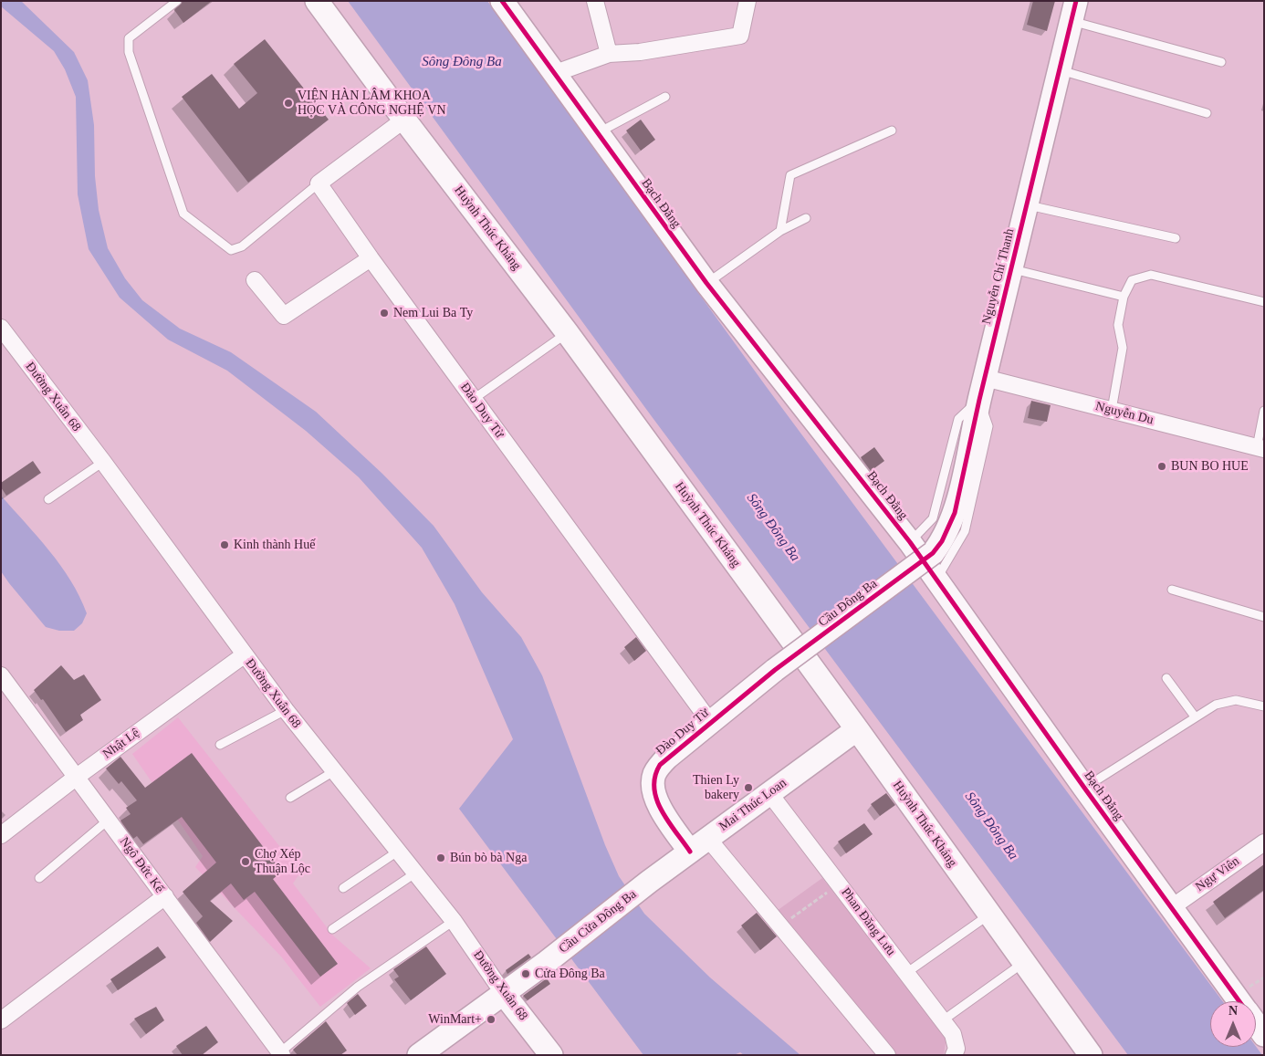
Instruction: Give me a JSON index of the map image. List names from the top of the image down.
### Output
{
  "streets": {
    "street": [
      "Bạch Đằng",
      "Huỳnh Thúc Kháng",
      "Nguyễn Chí Thanh",
      "Đường Xuân 68",
      "Đào Duy Từ",
      "Nguyễn Du",
      "Cầu Đông Ba",
      "Nhật Lệ",
      "Mai Thúc Loan",
      "Ngô Đức Kế",
      "Ngự Viên",
      "Cầu Cửa Đông Ba",
      "Phan Đăng Lưu"
    ]
  },
  "crossings": [
    ["Bạch Đằng", "Ngự Viên"],
    ["Huỳnh Thúc Kháng", "Mai Thúc Loan"],
    ["Nguyễn Chí Thanh", "Nguyễn Du"],
    ["Nguyễn Chí Thanh", "Cầu Đông Ba"],
    ["Đường Xuân 68", "Nhật Lệ"],
    ["Đường Xuân 68", "Cầu Cửa Đông Ba"],
    ["Đào Duy Từ", "Cầu Đông Ba"],
    ["Đào Duy Từ", "Mai Thúc Loan"],
    ["Nhật Lệ", "Ngô Đức Kế"],
    ["Mai Thúc Loan", "Cầu Cửa Đông Ba"],
    ["Mai Thúc Loan", "Phan Đăng Lưu"]
  ],
  "water": ["Sông Đông Ba"],
  "places": [
    "VIỆN HÀN LÂM KHOA HỌC VÀ CÔNG NGHỆ VN",
    "Nem Lui Ba Ty",
    "BUN BO HUE",
    "Kinh thành Huế",
    "Thien Ly bakery",
    "Bún bò bà Nga",
    "Chợ Xép Thuận Lộc",
    "Cửa Đông Ba",
    "WinMart+"
  ],
  "north": "top"
}
